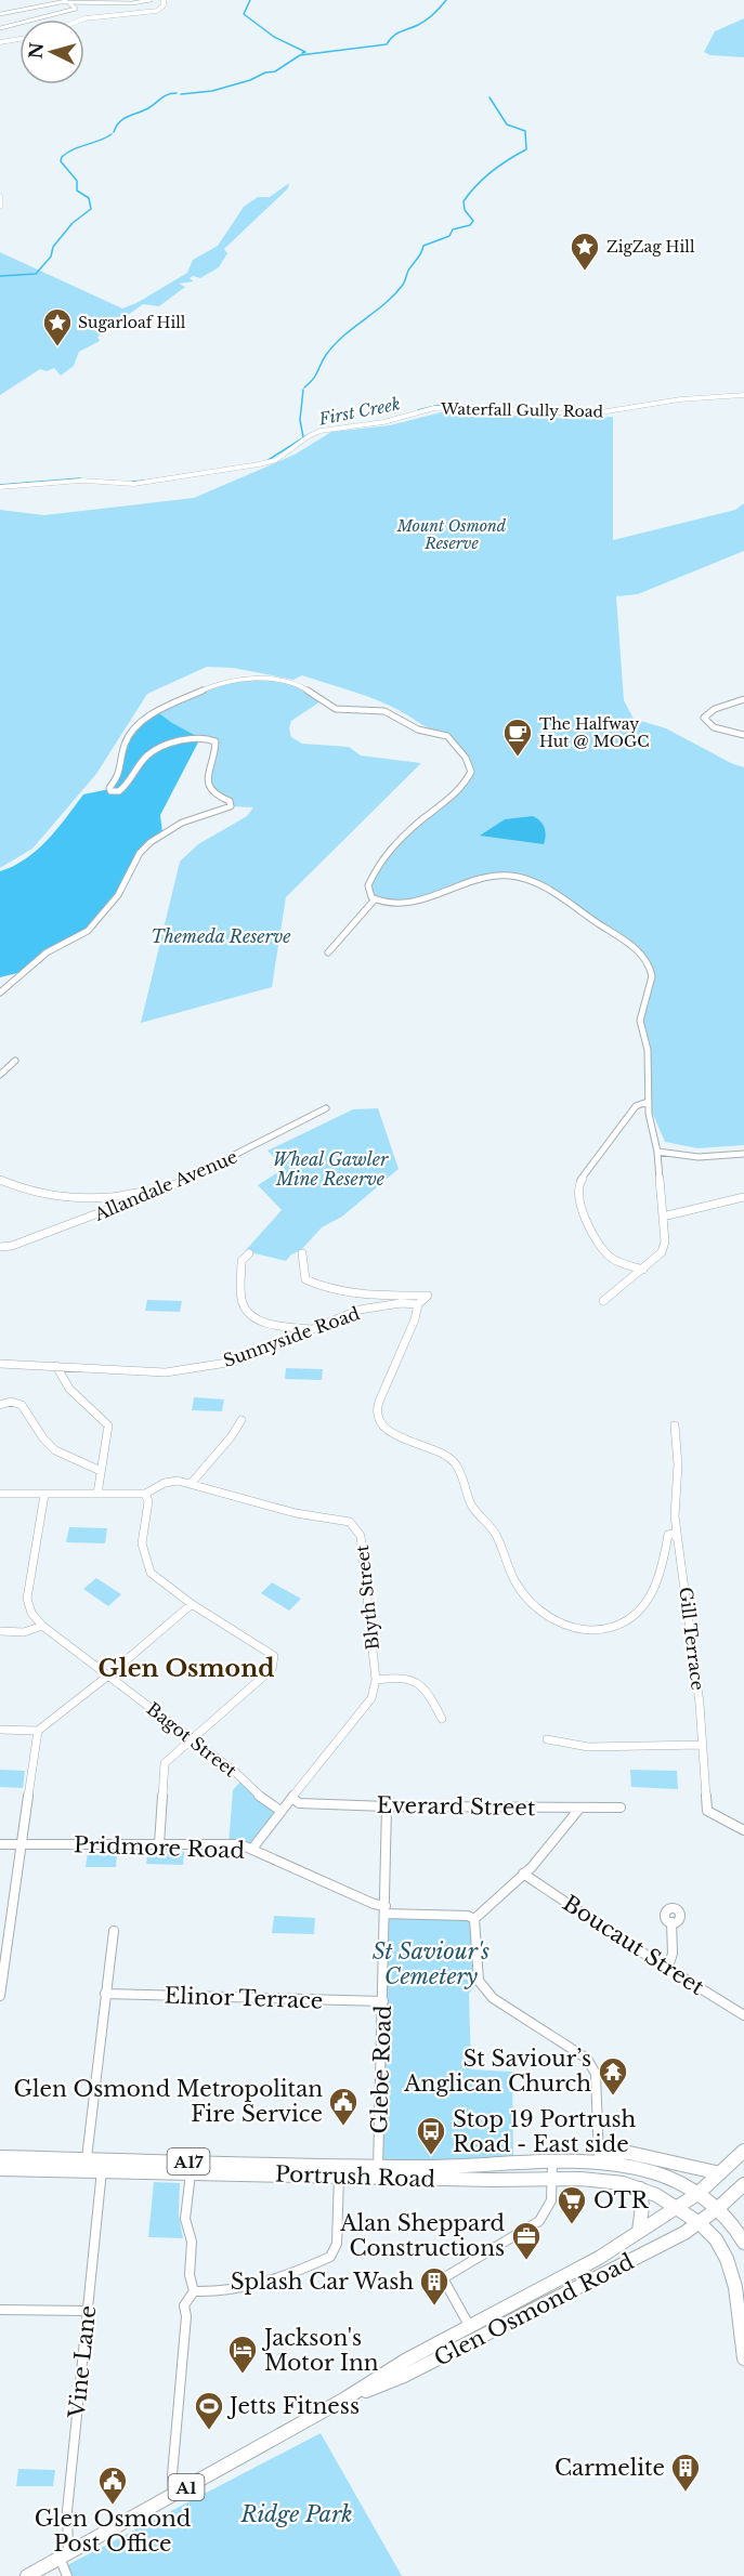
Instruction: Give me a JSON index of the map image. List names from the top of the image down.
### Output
{
  "streets": {
    "highway": [
      "A17",
      "Portrush Road",
      "Glen Osmond Road",
      "A1"
    ],
    "street": [
      "Waterfall Gully Road",
      "Allandale Avenue",
      "Sunnyside Road",
      "Blyth Street",
      "Gill Terrace",
      "Bagot Street",
      "Everard Street",
      "Pridmore Road",
      "Boucaut Street",
      "Elinor Terrace",
      "Glebe Road",
      "Vine Lane"
    ]
  },
  "crossings": [
    ["Blyth Street", "Bagot Street"],
    ["Blyth Street", "Everard Street"],
    ["Blyth Street", "Pridmore Road"],
    ["Everard Street", "Glebe Road"],
    ["Pridmore Road", "Glebe Road"],
    ["Elinor Terrace", "Glebe Road"],
    ["Glebe Road", "Portrush Road"],
    ["A17", "Portrush Road"],
    ["A17", "Glen Osmond Road"],
    ["Portrush Road", "Glen Osmond Road"],
    ["Portrush Road", "Vine Lane"],
    ["Glen Osmond Road", "Vine Lane"]
  ],
  "districts": ["Glen Osmond"],
  "water": ["First Creek"],
  "parks": [
    "Mount Osmond Reserve",
    "Themeda Reserve",
    "Wheal Gawler Mine Reserve",
    "St Saviour's Cemetery",
    "Ridge Park"
  ],
  "places": {
    "place": ["ZigZag Hill", "Sugarloaf Hill"],
    "cafe": ["The Halfway Hut @ MOGC"],
    "temple": ["St Saviour’s Anglican Church"],
    "public building": ["Glen Osmond Metropolitan Fire Service", "Glen Osmond Post Office"],
    "bus stop": ["Stop 19 Portrush Road - East side"],
    "supermarket": ["OTR"],
    "office": ["Alan Sheppard Constructions"],
    "building": ["Splash Car Wash", "Carmelite"],
    "hotel": ["Jackson's Motor Inn"],
    "sports": ["Jetts Fitness"]
  },
  "north": "left"
}
